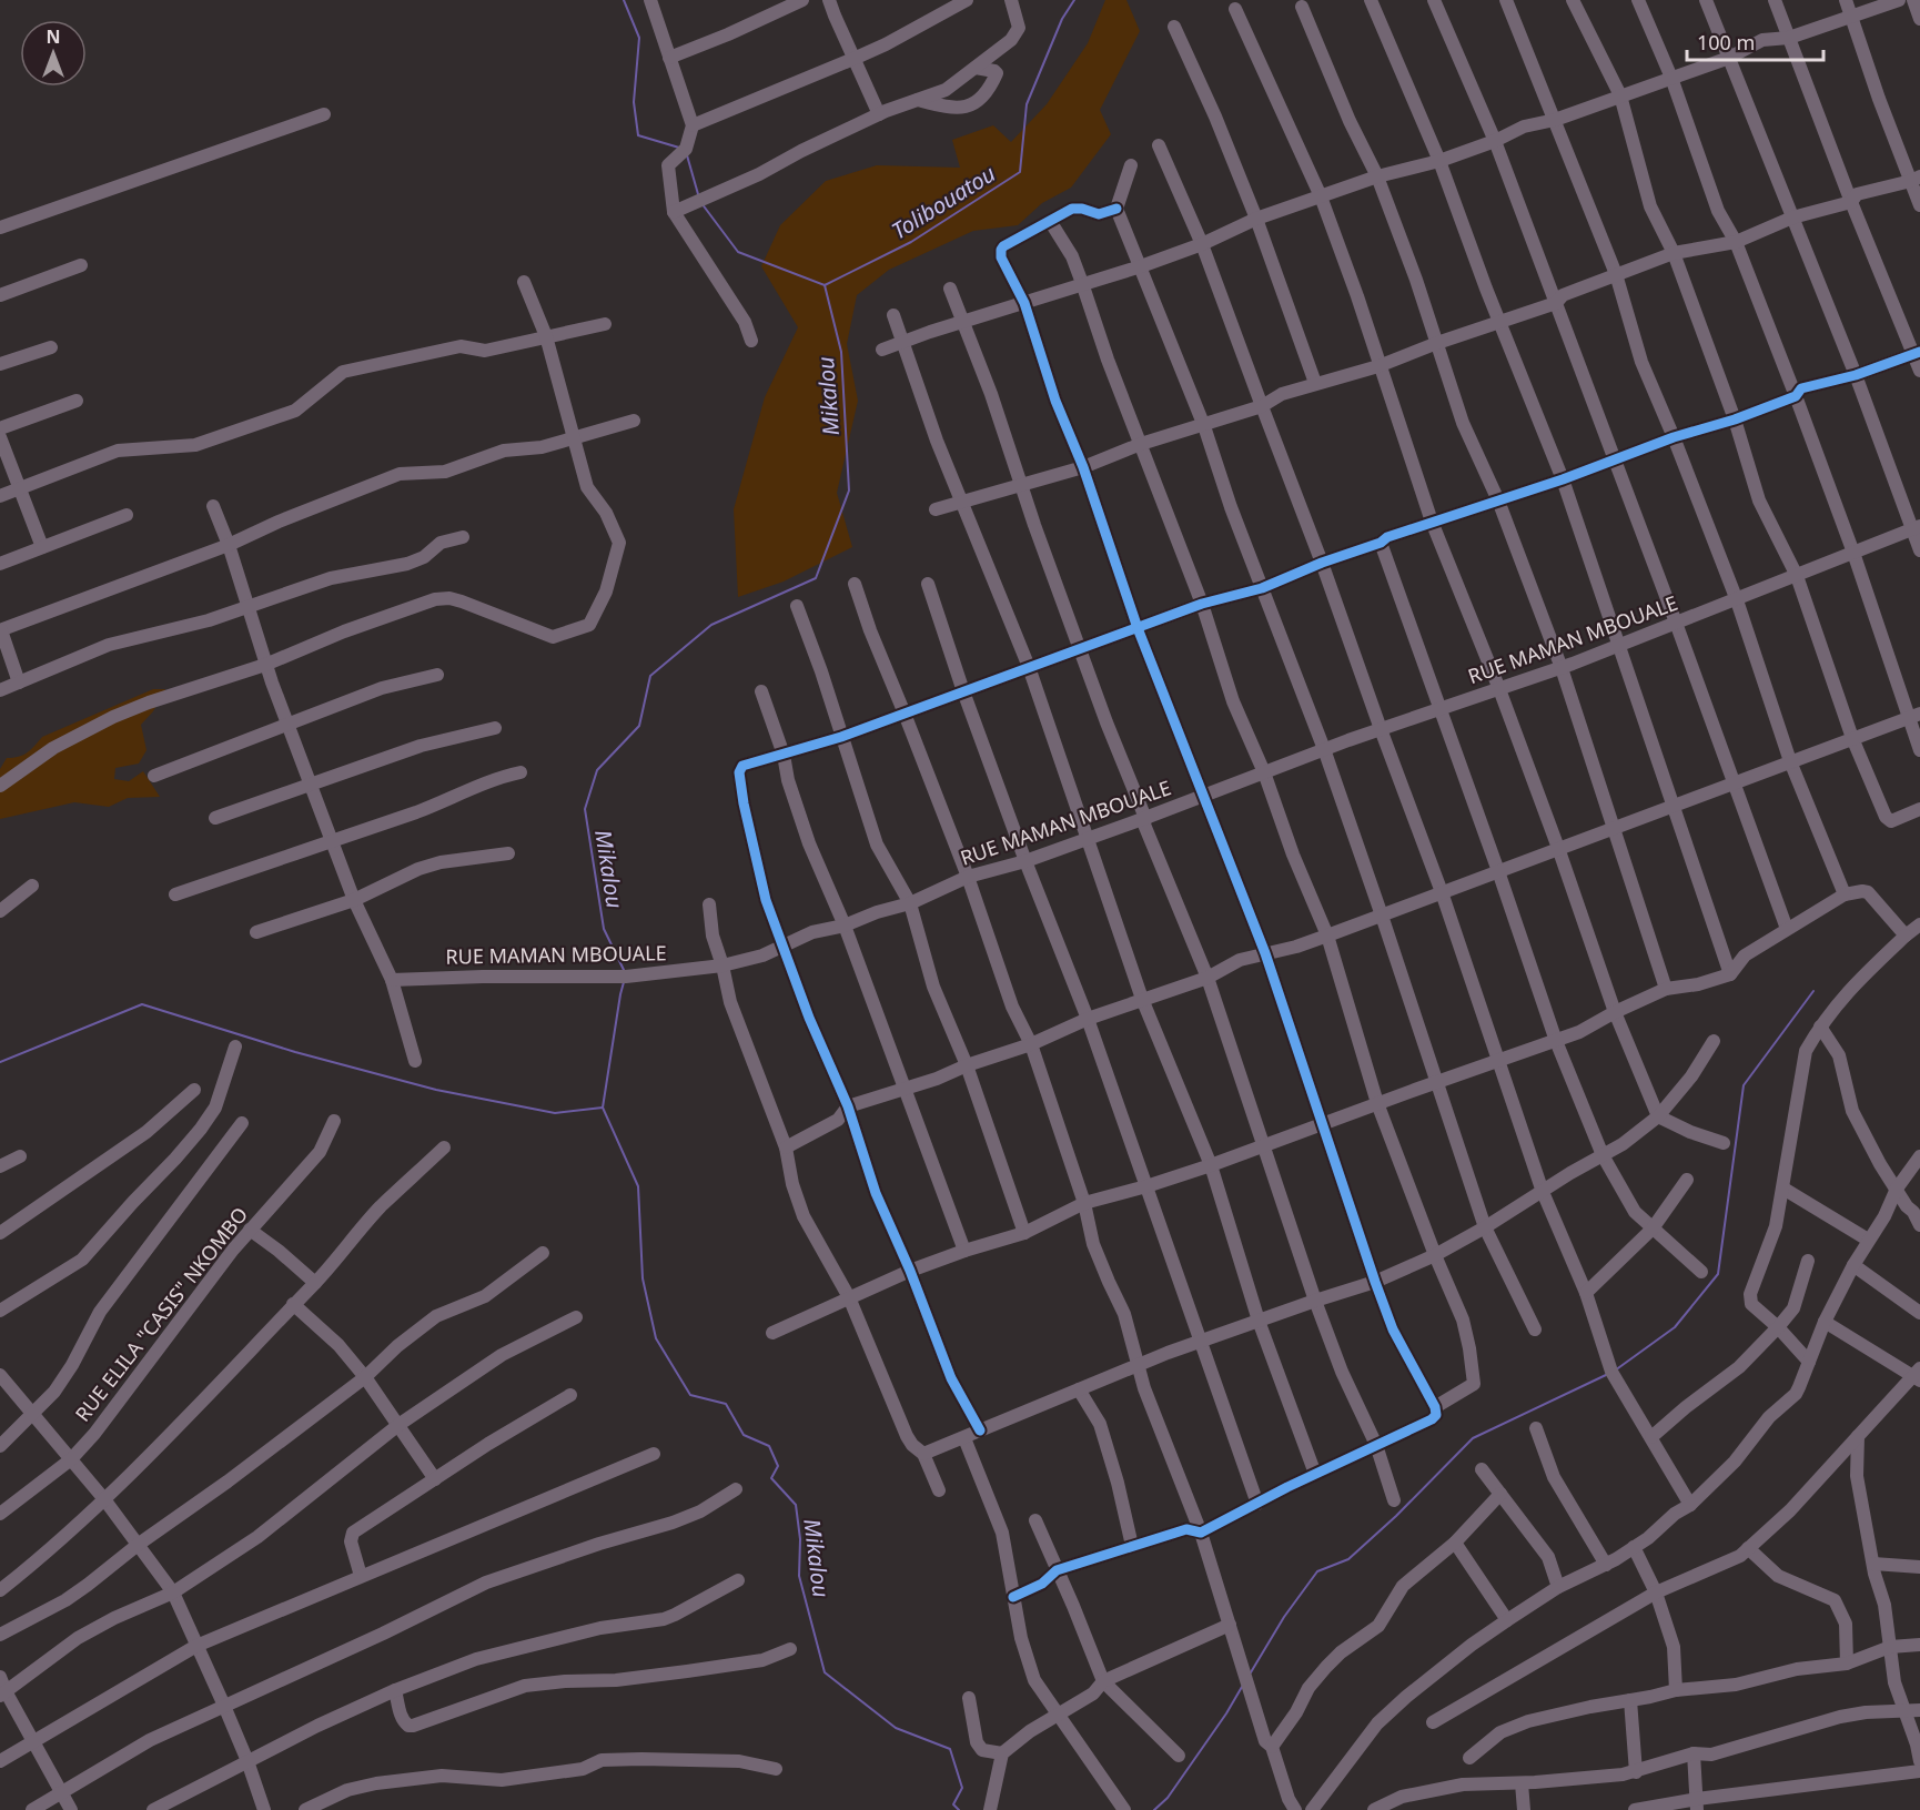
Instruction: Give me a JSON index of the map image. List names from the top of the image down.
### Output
{
  "streets": {
    "street": ["RUE MAMAN MBOUALE", "RUE ELILA \"CASIS\" NKOMBO"]
  },
  "water": ["Tolibouatou", "Mikalou"],
  "scale_bar": "100 m",
  "north": "top"
}
